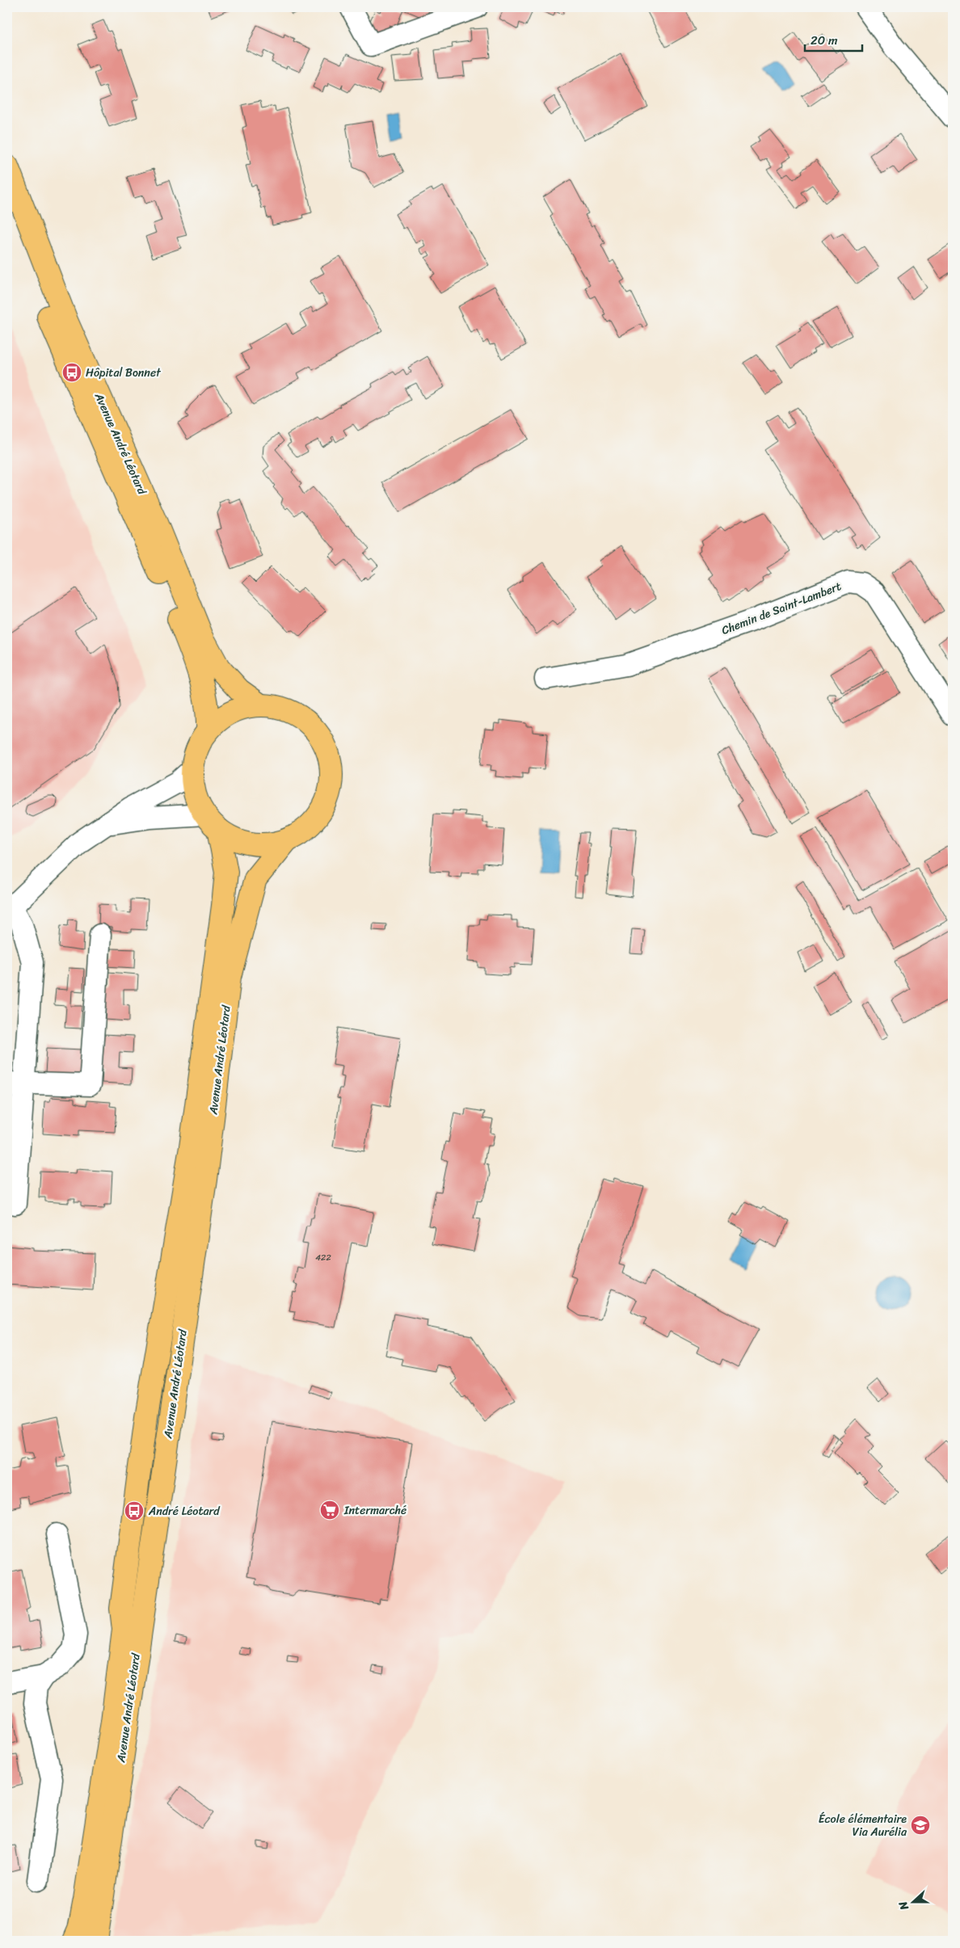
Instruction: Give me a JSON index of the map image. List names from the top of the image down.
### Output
{
  "streets": {
    "main road": ["Avenue André Léotard"],
    "street": ["Chemin de Saint-Lambert"]
  },
  "places": {
    "bus stop": ["Hôpital Bonnet", "André Léotard"],
    "supermarket": ["Intermarché"],
    "school or university": ["École élémentaire Via Aurélia"]
  },
  "house_numbers": ["422"],
  "scale_bar": "20 m",
  "north": "left"
}
